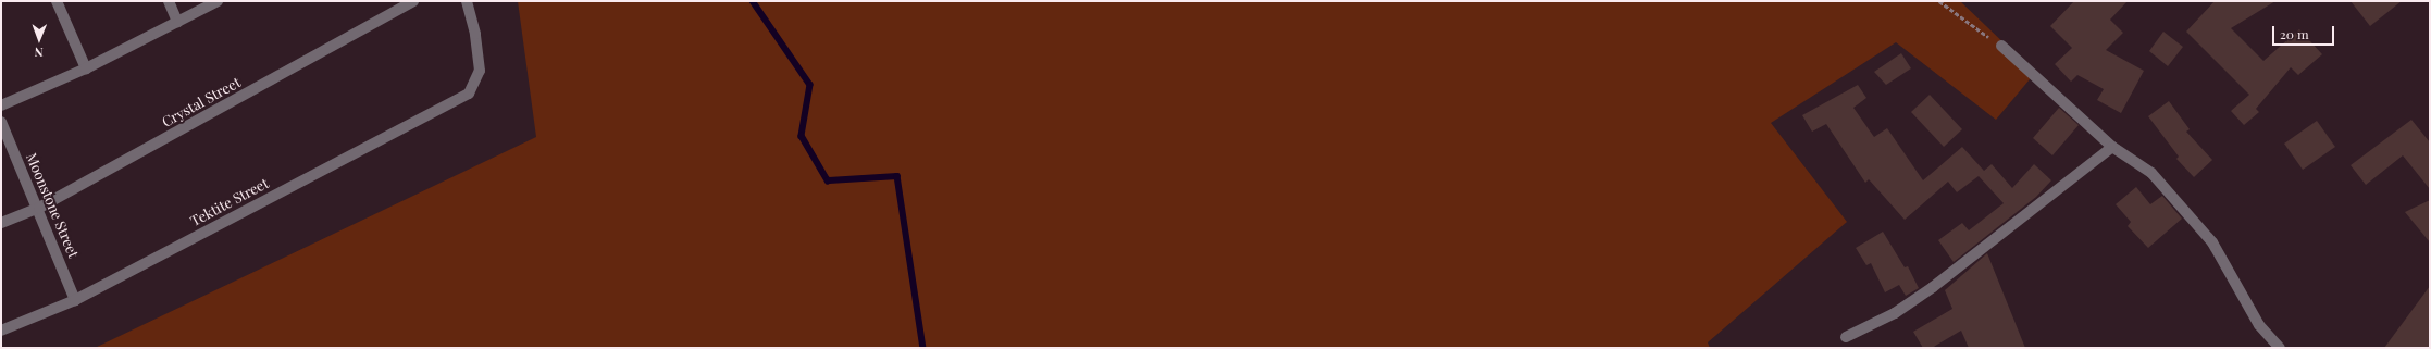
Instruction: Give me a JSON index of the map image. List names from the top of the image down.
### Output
{
  "streets": {
    "street": ["Crystal Street", "Tektite Street", "Moonstone Street"]
  },
  "crossings": [
    ["Crystal Street", "Moonstone Street"],
    ["Tektite Street", "Moonstone Street"]
  ],
  "scale_bar": "20 m",
  "north": "bottom"
}
